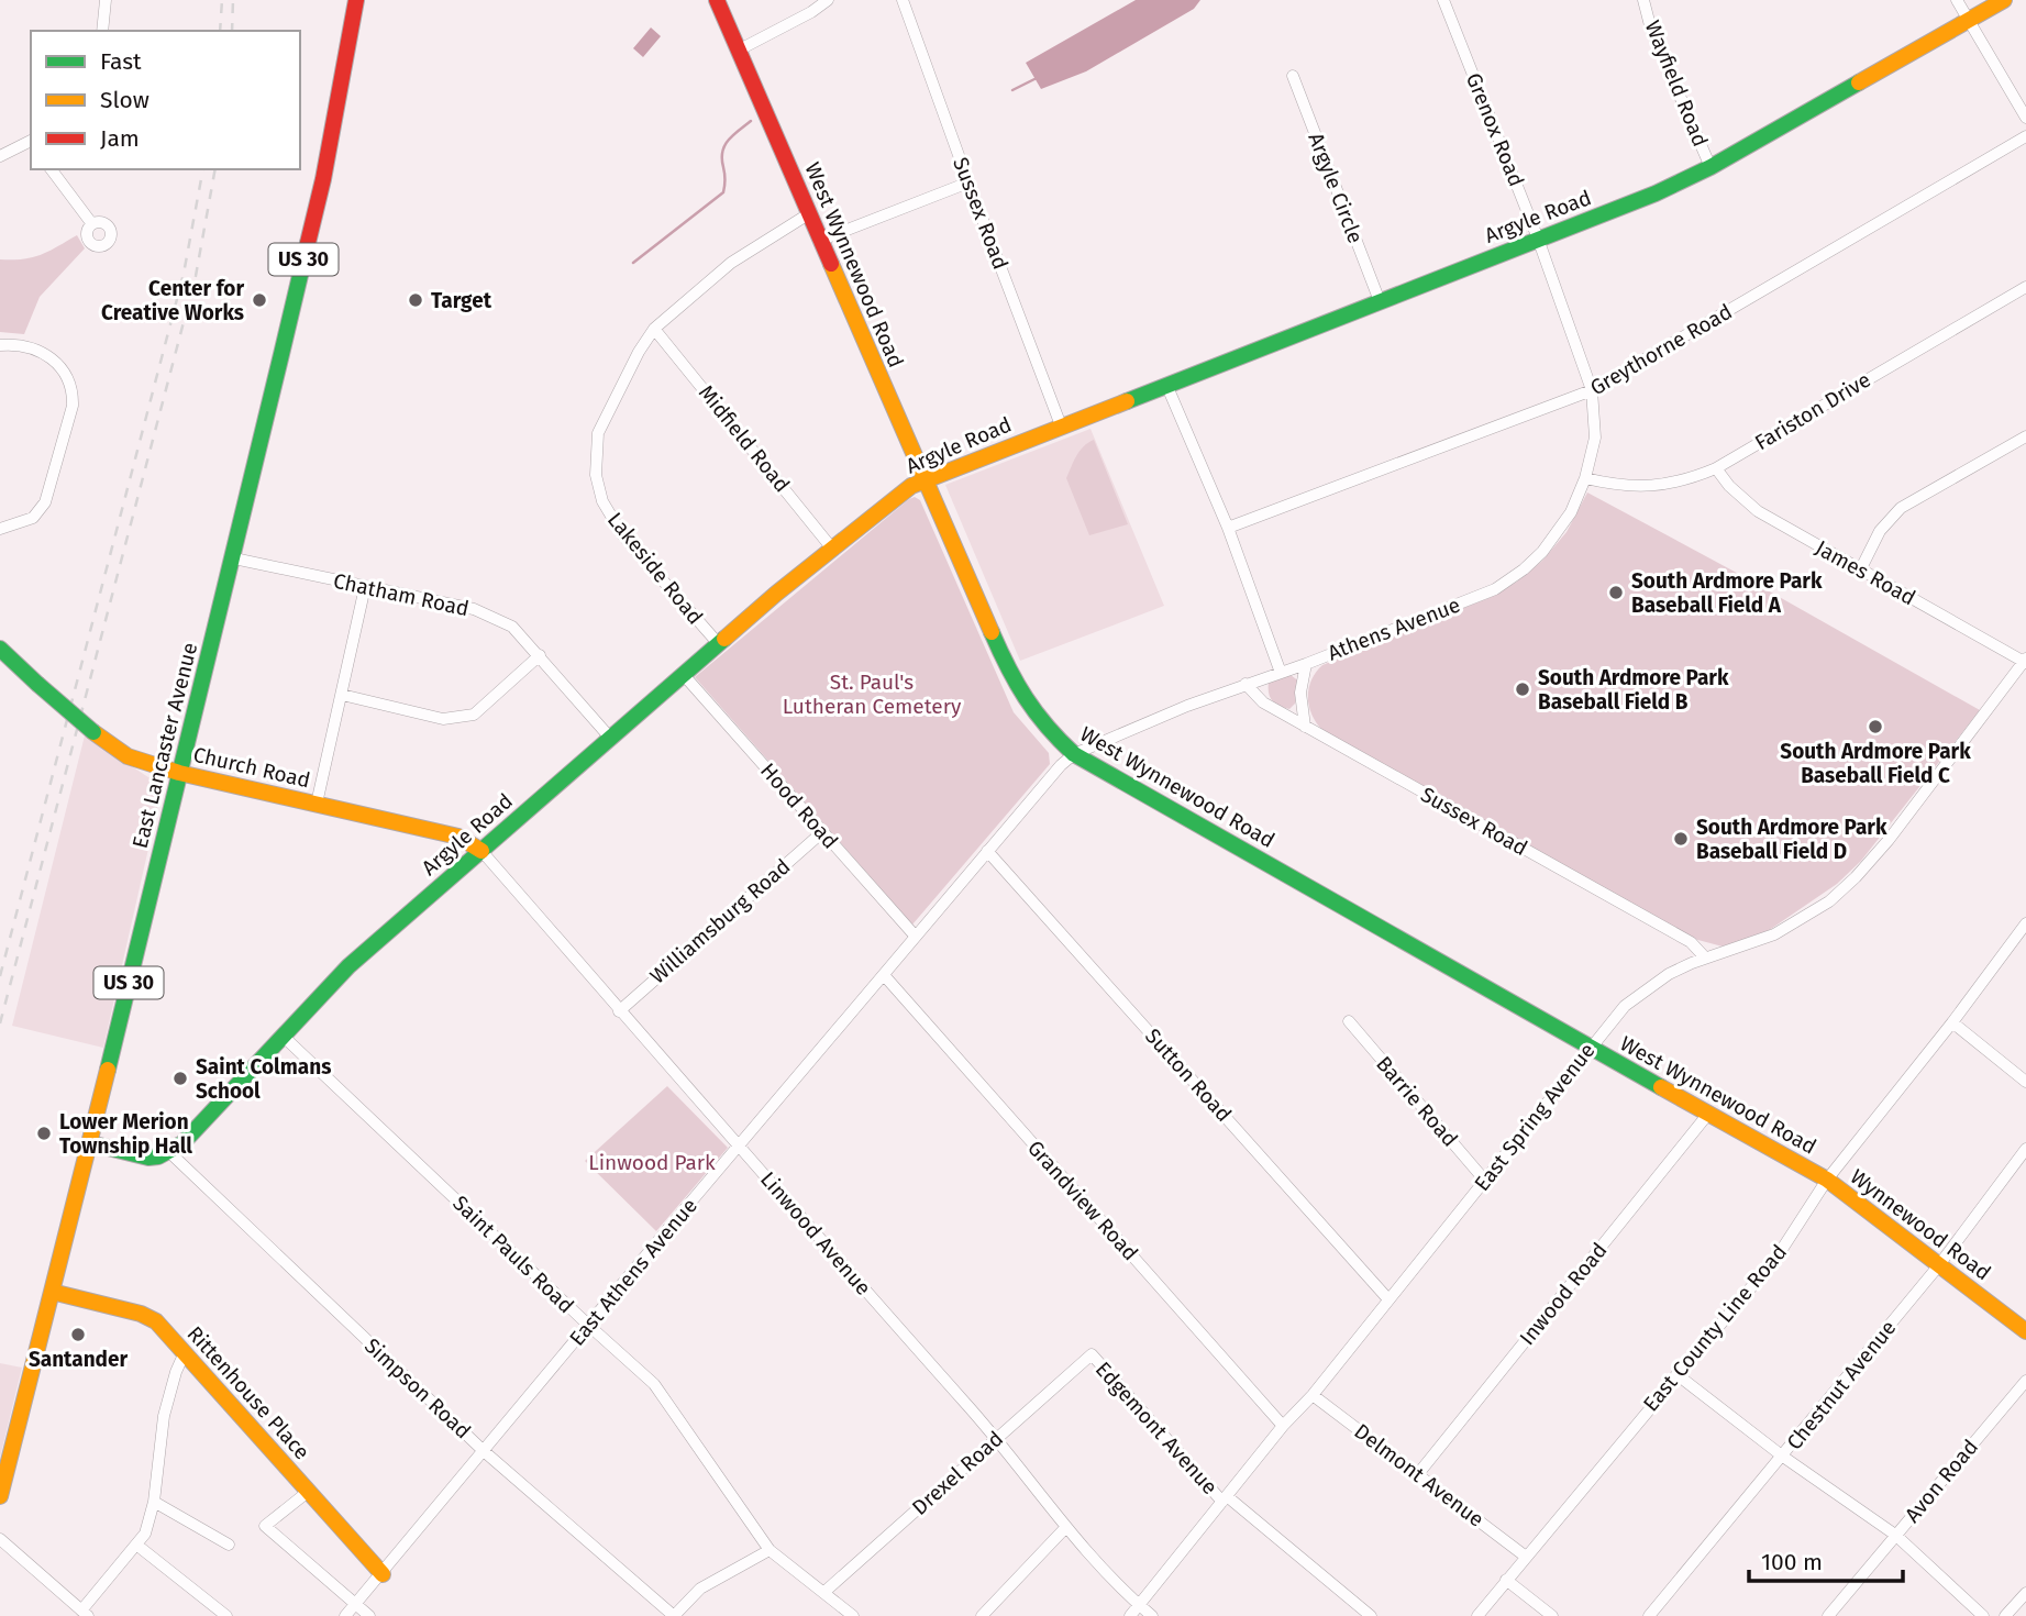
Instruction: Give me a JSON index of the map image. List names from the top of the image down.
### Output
{
  "streets": {
    "main road": [
      "Argyle Road",
      "US 30",
      "West Wynnewood Road",
      "East Lancaster Avenue",
      "Church Road",
      "Wynnewood Road",
      "Rittenhouse Place"
    ],
    "street": [
      "Wayfield Road",
      "Grenox Road",
      "Argyle Circle",
      "Sussex Road",
      "Greythorne Road",
      "Fariston Drive",
      "Midfield Road",
      "Lakeside Road",
      "James Road",
      "Chatham Road",
      "Athens Avenue",
      "Hood Road",
      "Williamsburg Road",
      "Sutton Road",
      "Barrie Road",
      "East Spring Avenue",
      "Grandview Road",
      "Linwood Avenue",
      "Saint Pauls Road",
      "East Athens Avenue",
      "Inwood Road",
      "East County Line Road",
      "Chestnut Avenue",
      "Simpson Road",
      "Edgemont Avenue",
      "Drexel Road",
      "Delmont Avenue",
      "Avon Road"
    ]
  },
  "crossings": [
    ["Wayfield Road", "Argyle Road"],
    ["Grenox Road", "Argyle Road"],
    ["Grenox Road", "Greythorne Road"],
    ["Grenox Road", "Athens Avenue"],
    ["Argyle Circle", "Argyle Road"],
    ["Sussex Road", "Argyle Road"],
    ["Sussex Road", "Athens Avenue"],
    ["Sussex Road", "East Spring Avenue"],
    ["Argyle Road", "West Wynnewood Road"],
    ["Argyle Road", "Midfield Road"],
    ["Argyle Road", "Lakeside Road"],
    ["Argyle Road", "Chatham Road"],
    ["Argyle Road", "Church Road"],
    ["Argyle Road", "Hood Road"],
    ["Argyle Road", "Linwood Avenue"],
    ["Argyle Road", "Saint Pauls Road"],
    ["Argyle Road", "Simpson Road"],
    ["West Wynnewood Road", "Lakeside Road"],
    ["West Wynnewood Road", "Athens Avenue"],
    ["West Wynnewood Road", "East Spring Avenue"],
    ["West Wynnewood Road", "Wynnewood Road"],
    ["West Wynnewood Road", "East Athens Avenue"],
    ["West Wynnewood Road", "Inwood Road"],
    ["West Wynnewood Road", "East County Line Road"],
    ["Greythorne Road", "Athens Avenue"],
    ["Fariston Drive", "James Road"],
    ["Fariston Drive", "Athens Avenue"],
    ["Midfield Road", "Lakeside Road"],
    ["James Road", "East Spring Avenue"],
    ["Chatham Road", "East Lancaster Avenue"],
    ["Athens Avenue", "East Athens Avenue"],
    ["East Lancaster Avenue", "Church Road"],
    ["East Lancaster Avenue", "Rittenhouse Place"],
    ["Church Road", "Linwood Avenue"],
    ["Hood Road", "Williamsburg Road"],
    ["Hood Road", "East Athens Avenue"],
    ["Williamsburg Road", "Linwood Avenue"],
    ["Sutton Road", "East Spring Avenue"],
    ["Sutton Road", "East Athens Avenue"],
    ["Barrie Road", "East Spring Avenue"],
    ["East Spring Avenue", "Grandview Road"],
    ["East Spring Avenue", "Linwood Avenue"],
    ["East Spring Avenue", "Edgemont Avenue"],
    ["East Spring Avenue", "Delmont Avenue"],
    ["Grandview Road", "East Athens Avenue"],
    ["Wynnewood Road", "East County Line Road"],
    ["Wynnewood Road", "Chestnut Avenue"],
    ["Linwood Avenue", "East Athens Avenue"],
    ["Linwood Avenue", "Drexel Road"],
    ["Saint Pauls Road", "East Athens Avenue"],
    ["Saint Pauls Road", "Drexel Road"],
    ["East Athens Avenue", "Simpson Road"],
    ["East Athens Avenue", "Rittenhouse Place"],
    ["Inwood Road", "Delmont Avenue"],
    ["East County Line Road", "Delmont Avenue"],
    ["Edgemont Avenue", "Drexel Road"]
  ],
  "parks": ["St. Paul's Lutheran Cemetery", "Linwood Park"],
  "places": [
    "Center for Creative Works",
    "Target",
    "South Ardmore Park Baseball Field A",
    "South Ardmore Park Baseball Field B",
    "South Ardmore Park Baseball Field C",
    "South Ardmore Park Baseball Field D",
    "Saint Colmans School",
    "Lower Merion Township Hall",
    "Santander"
  ],
  "legend": ["Fast", "Slow", "Jam"],
  "scale_bar": "100 m"
}
